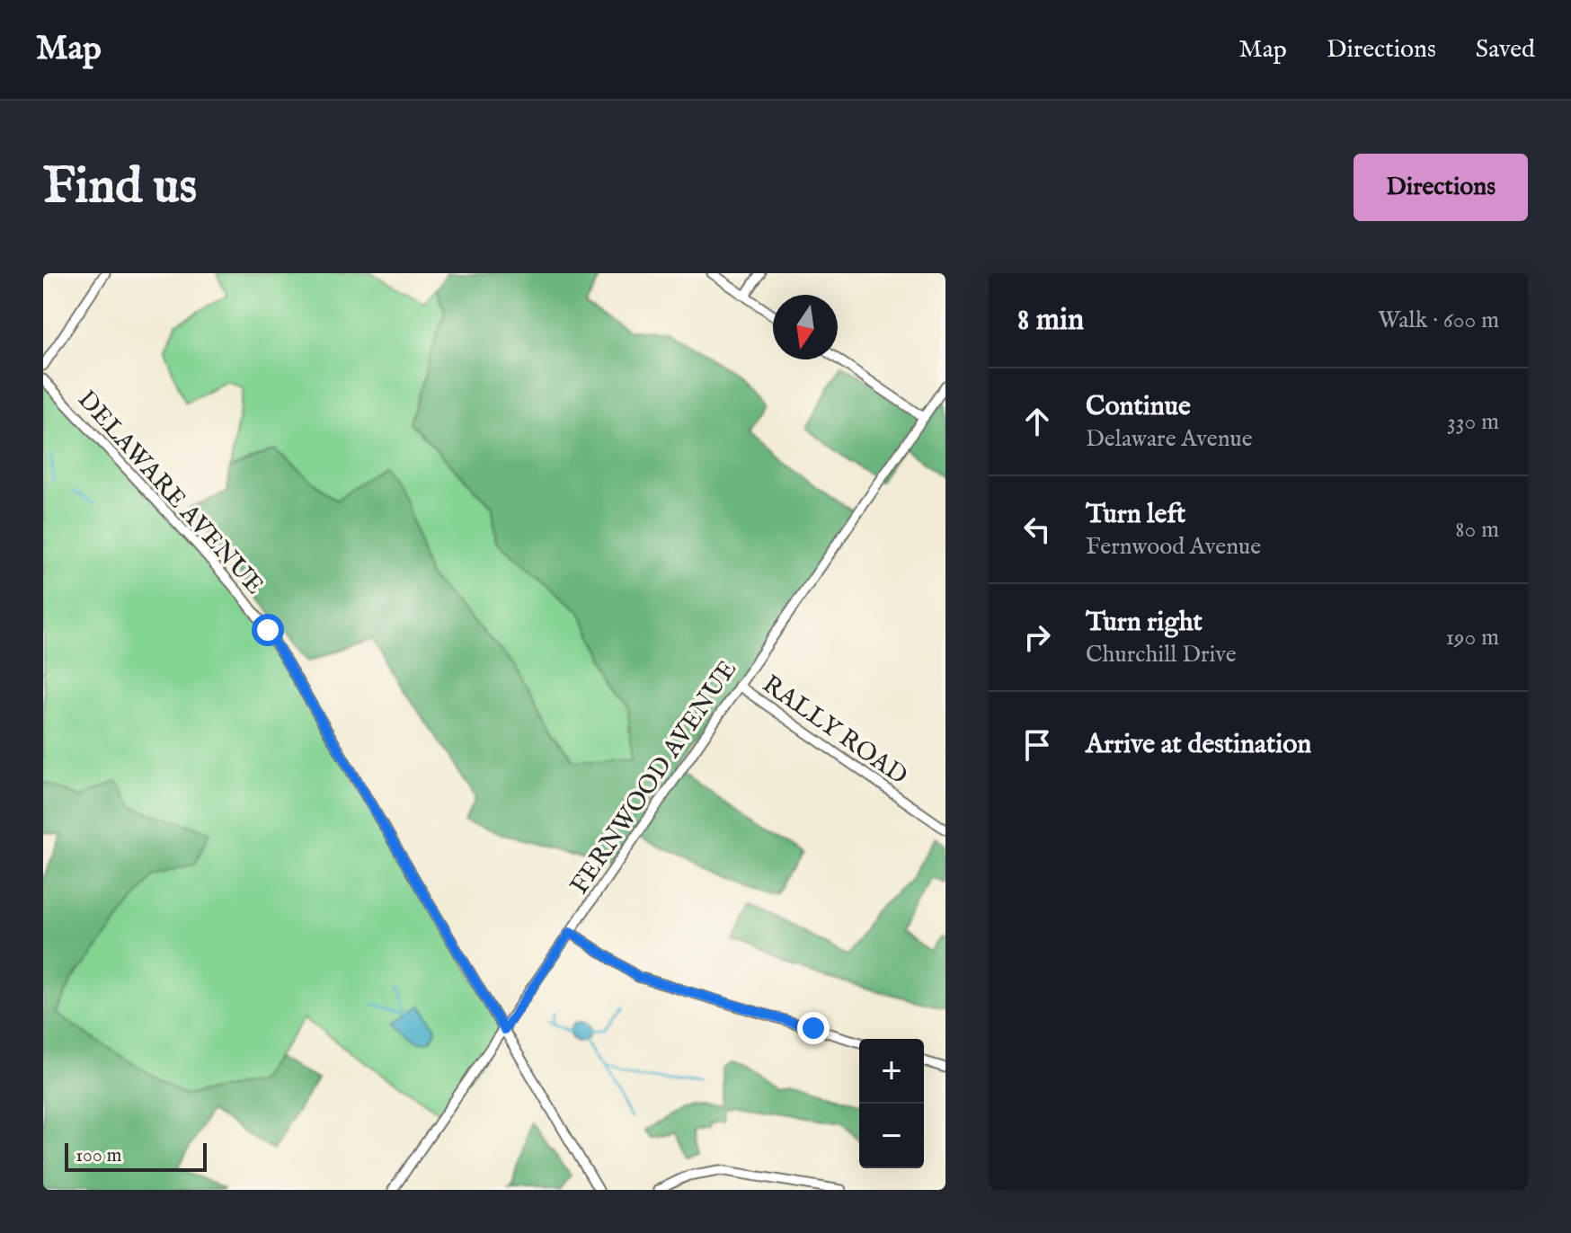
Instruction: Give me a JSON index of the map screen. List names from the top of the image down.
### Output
{
  "streets": {
    "street": ["DELAWARE AVENUE", "RALLY ROAD", "FERNWOOD AVENUE"]
  },
  "crossings": [
    ["DELAWARE AVENUE", "FERNWOOD AVENUE"],
    ["RALLY ROAD", "FERNWOOD AVENUE"]
  ],
  "scale_bar": "100 m",
  "north": "bottom",
  "page": {
    "header": "Map",
    "nav": ["Map", "Directions", "Saved"],
    "buttons": "Directions",
    "title": "Find us",
    "heading": ["8 min", "Walk · 600 m"],
    "list": [
      ["Continue", "Delaware Avenue", "330 m"],
      ["Turn left", "Fernwood Avenue", "80 m"],
      ["Turn right", "Churchill Drive", "190 m"],
      "Arrive at destination"
    ],
    "map_buttons": ["+", "−"],
    "scale": "100 m"
  }
}
